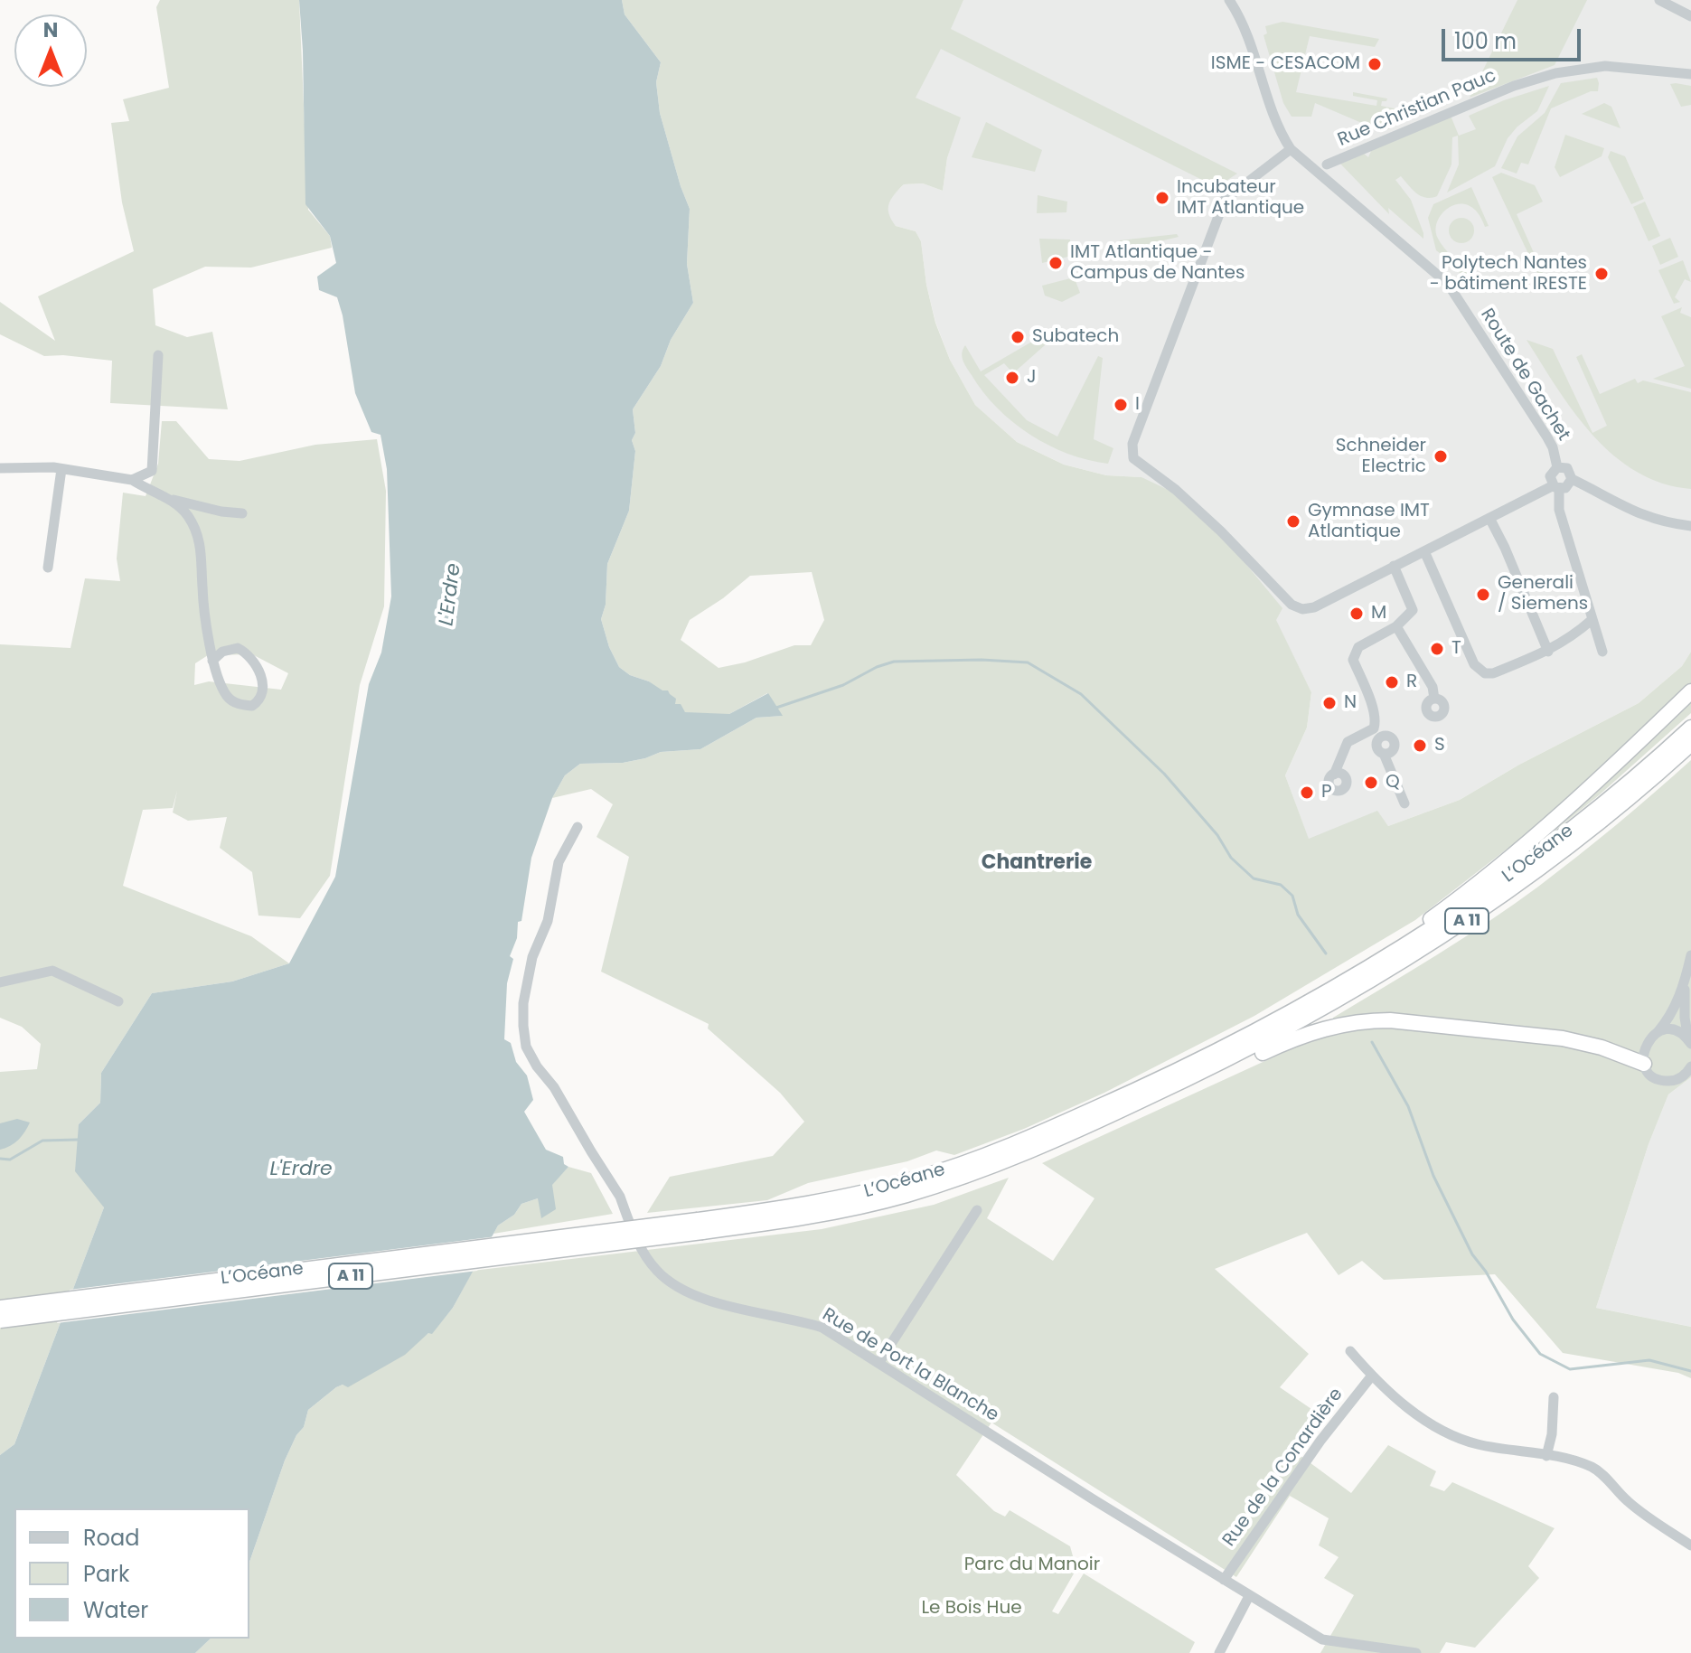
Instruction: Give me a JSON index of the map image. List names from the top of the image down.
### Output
{
  "streets": {
    "highway": ["L’Océane", "A 11"],
    "street": [
      "Rue Christian Pauc",
      "Route de Gachet",
      "Rue de Port la Blanche",
      "Rue de la Conardière"
    ]
  },
  "crossings": [
    ["Rue de Port la Blanche", "Rue de la Conardière"]
  ],
  "districts": ["Chantrerie"],
  "water": ["L'Erdre"],
  "parks": ["Parc du Manoir", "Le Bois Hue"],
  "places": [
    "ISME - CESACOM",
    "Incubateur IMT Atlantique",
    "IMT Atlantique - Campus de Nantes",
    "Polytech Nantes - bâtiment IRESTE",
    "Subatech",
    "J",
    "I",
    "Schneider Electric",
    "Gymnase IMT Atlantique",
    "Generali / Siemens",
    "M",
    "T",
    "R",
    "N",
    "S",
    "Q",
    "P"
  ],
  "legend": ["Road", "Park", "Water"],
  "scale_bar": "100 m",
  "north": "top"
}
